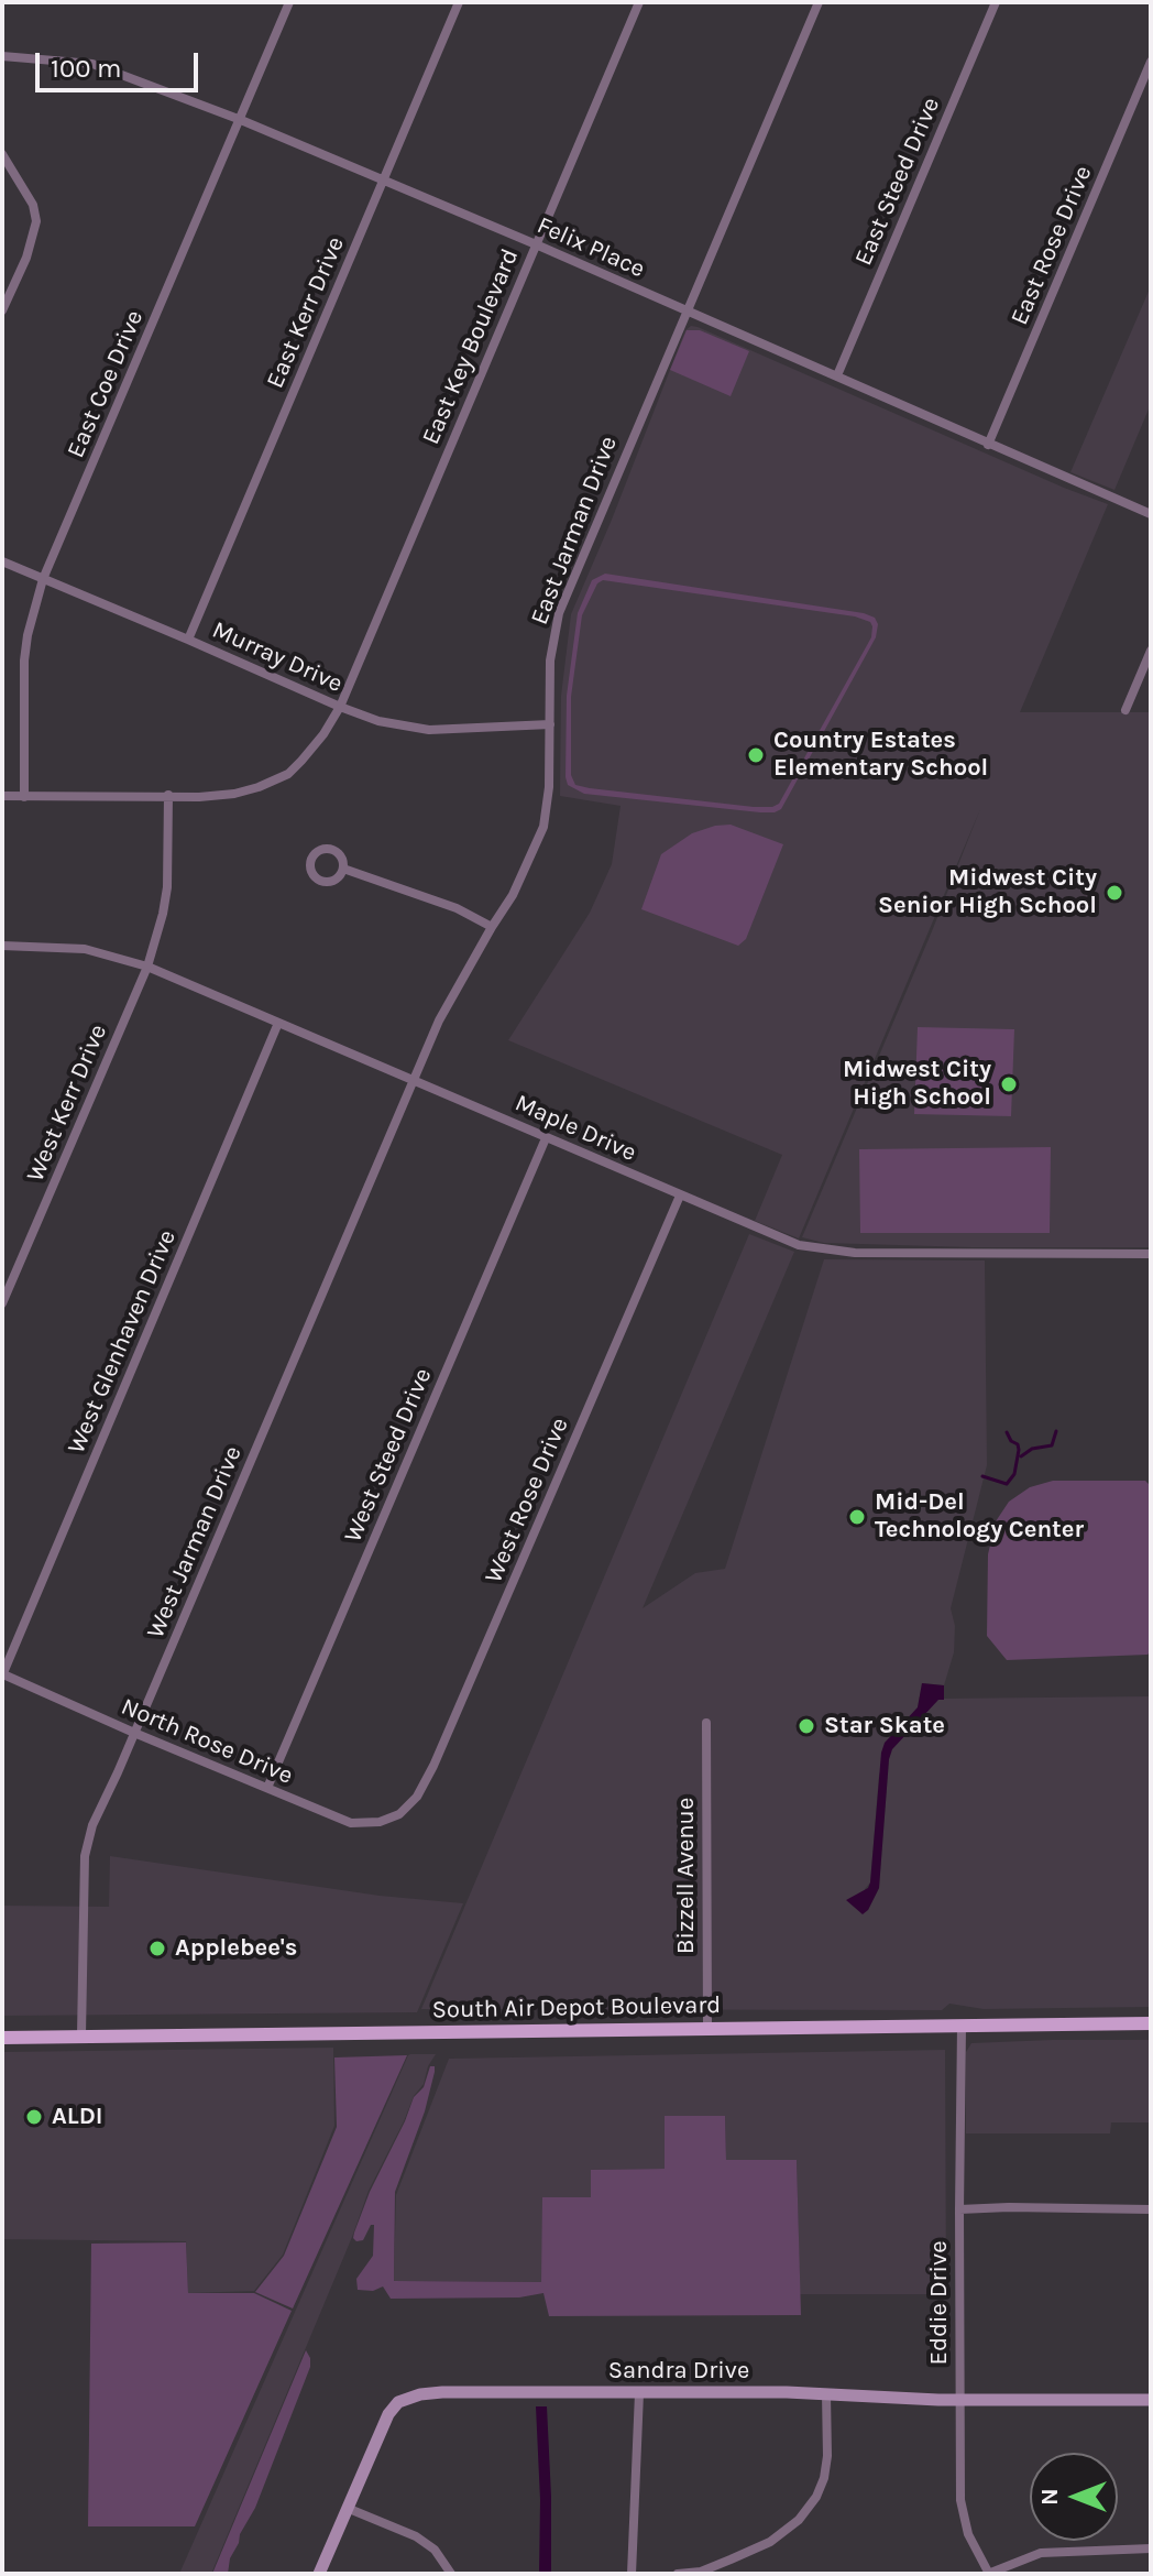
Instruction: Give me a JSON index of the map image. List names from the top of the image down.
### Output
{
  "streets": {
    "main road": ["South Air Depot Boulevard"],
    "street": [
      "East Steed Drive",
      "East Rose Drive",
      "Felix Place",
      "East Kerr Drive",
      "East Key Boulevard",
      "East Coe Drive",
      "East Jarman Drive",
      "Murray Drive",
      "West Kerr Drive",
      "Maple Drive",
      "West Glenhaven Drive",
      "West Steed Drive",
      "West Rose Drive",
      "West Jarman Drive",
      "North Rose Drive",
      "Bizzell Avenue",
      "Eddie Drive",
      "Sandra Drive"
    ]
  },
  "crossings": [
    ["East Steed Drive", "Felix Place"],
    ["East Rose Drive", "Felix Place"],
    ["Felix Place", "East Kerr Drive"],
    ["Felix Place", "East Key Boulevard"],
    ["Felix Place", "East Coe Drive"],
    ["Felix Place", "East Jarman Drive"],
    ["East Kerr Drive", "Murray Drive"],
    ["East Key Boulevard", "East Coe Drive"],
    ["East Key Boulevard", "Murray Drive"],
    ["East Coe Drive", "Murray Drive"],
    ["East Jarman Drive", "Murray Drive"],
    ["East Jarman Drive", "Maple Drive"],
    ["East Jarman Drive", "West Jarman Drive"],
    ["West Kerr Drive", "Maple Drive"],
    ["Maple Drive", "West Glenhaven Drive"],
    ["Maple Drive", "West Steed Drive"],
    ["Maple Drive", "West Rose Drive"],
    ["Maple Drive", "West Jarman Drive"],
    ["West Glenhaven Drive", "North Rose Drive"],
    ["West Steed Drive", "North Rose Drive"],
    ["West Rose Drive", "North Rose Drive"],
    ["West Jarman Drive", "North Rose Drive"],
    ["West Jarman Drive", "South Air Depot Boulevard"],
    ["Bizzell Avenue", "South Air Depot Boulevard"],
    ["South Air Depot Boulevard", "Eddie Drive"],
    ["Eddie Drive", "Sandra Drive"]
  ],
  "places": [
    "Country Estates Elementary School",
    "Midwest City Senior High School",
    "Midwest City High School",
    "Mid-Del Technology Center",
    "Star Skate",
    "Applebee's",
    "ALDI"
  ],
  "scale_bar": "100 m",
  "north": "left"
}
